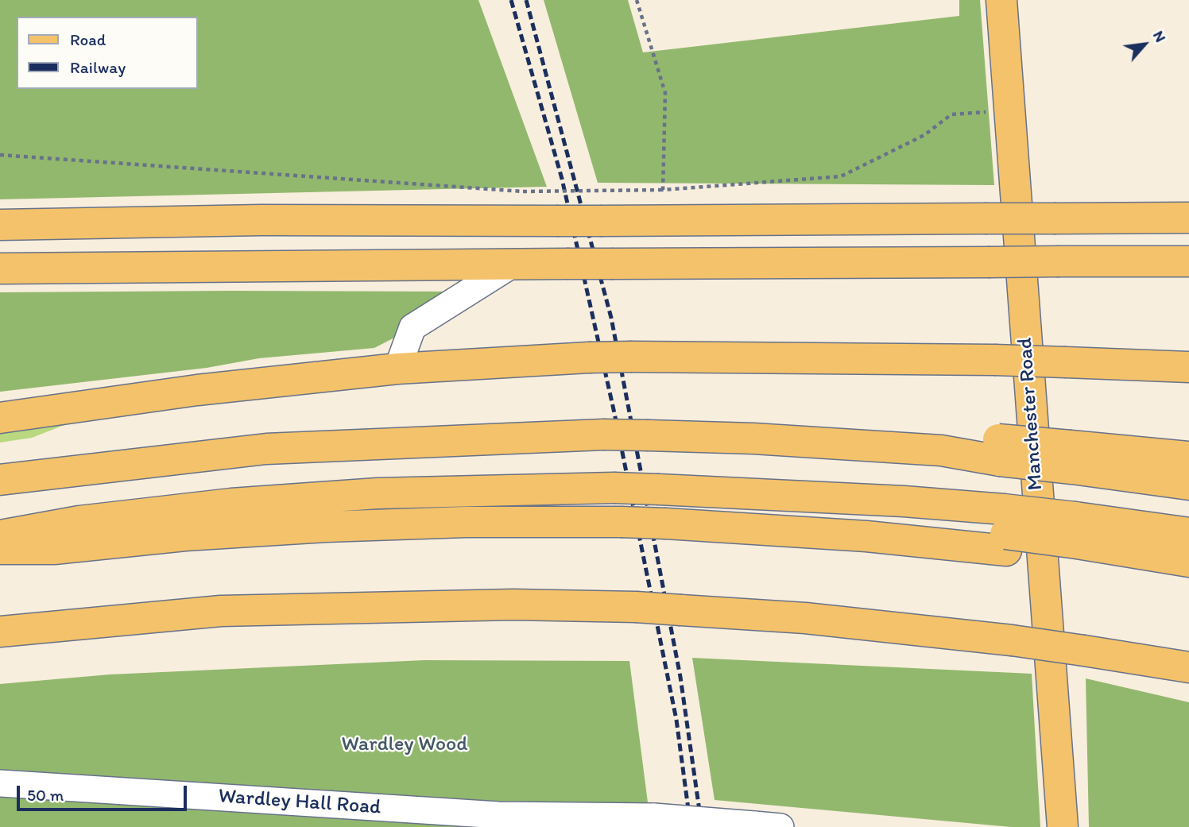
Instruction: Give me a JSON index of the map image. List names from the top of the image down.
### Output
{
  "streets": {
    "main road": ["Manchester Road"],
    "lane": ["Wardley Hall Road"]
  },
  "parks": ["Wardley Wood"],
  "legend": ["Road", "Railway"],
  "scale_bar": "50 m",
  "north": "top right"
}
